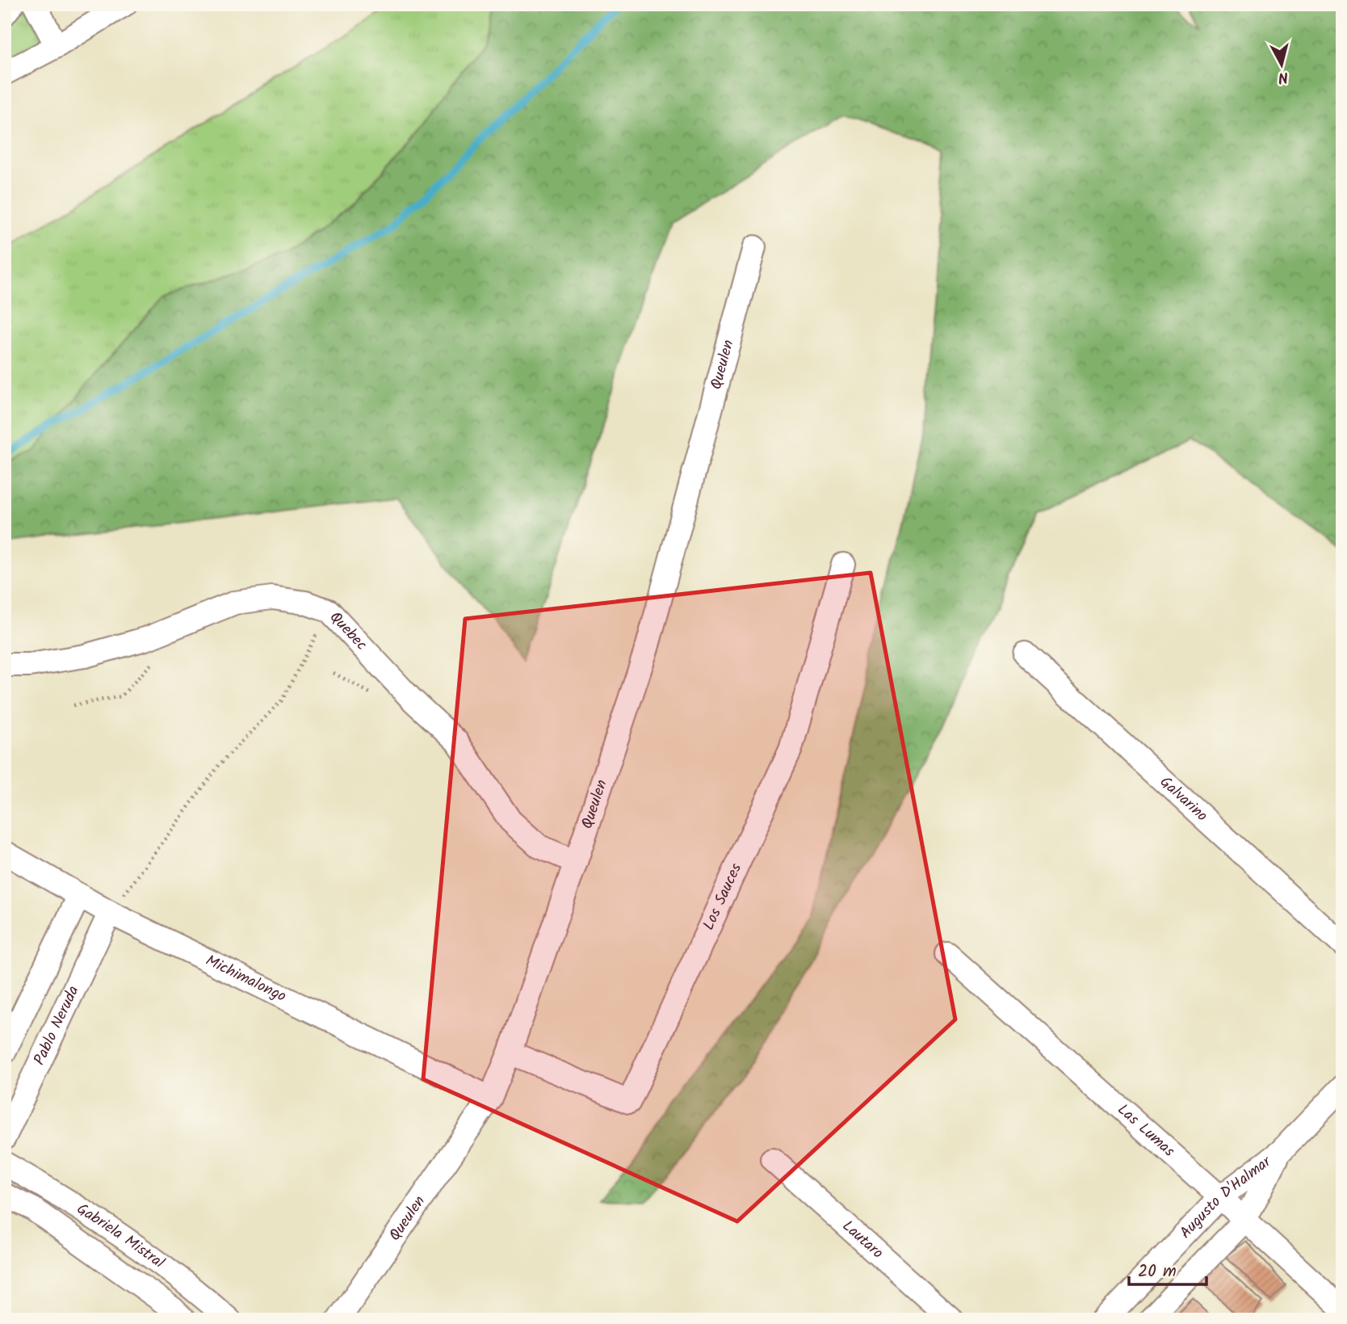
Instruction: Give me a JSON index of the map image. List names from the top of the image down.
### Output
{
  "streets": {
    "street": [
      "Queulen",
      "Quebec",
      "Galvarino",
      "Los Sauces",
      "Michimalongo",
      "Pablo Neruda",
      "Las Lumas",
      "Augusto D'Halmar",
      "Gabriela Mistral",
      "Lautaro"
    ]
  },
  "crossings": [
    ["Queulen", "Quebec"],
    ["Queulen", "Los Sauces"],
    ["Queulen", "Michimalongo"],
    ["Michimalongo", "Pablo Neruda"],
    ["Las Lumas", "Augusto D'Halmar"]
  ],
  "scale_bar": "20 m",
  "north": "bottom"
}
